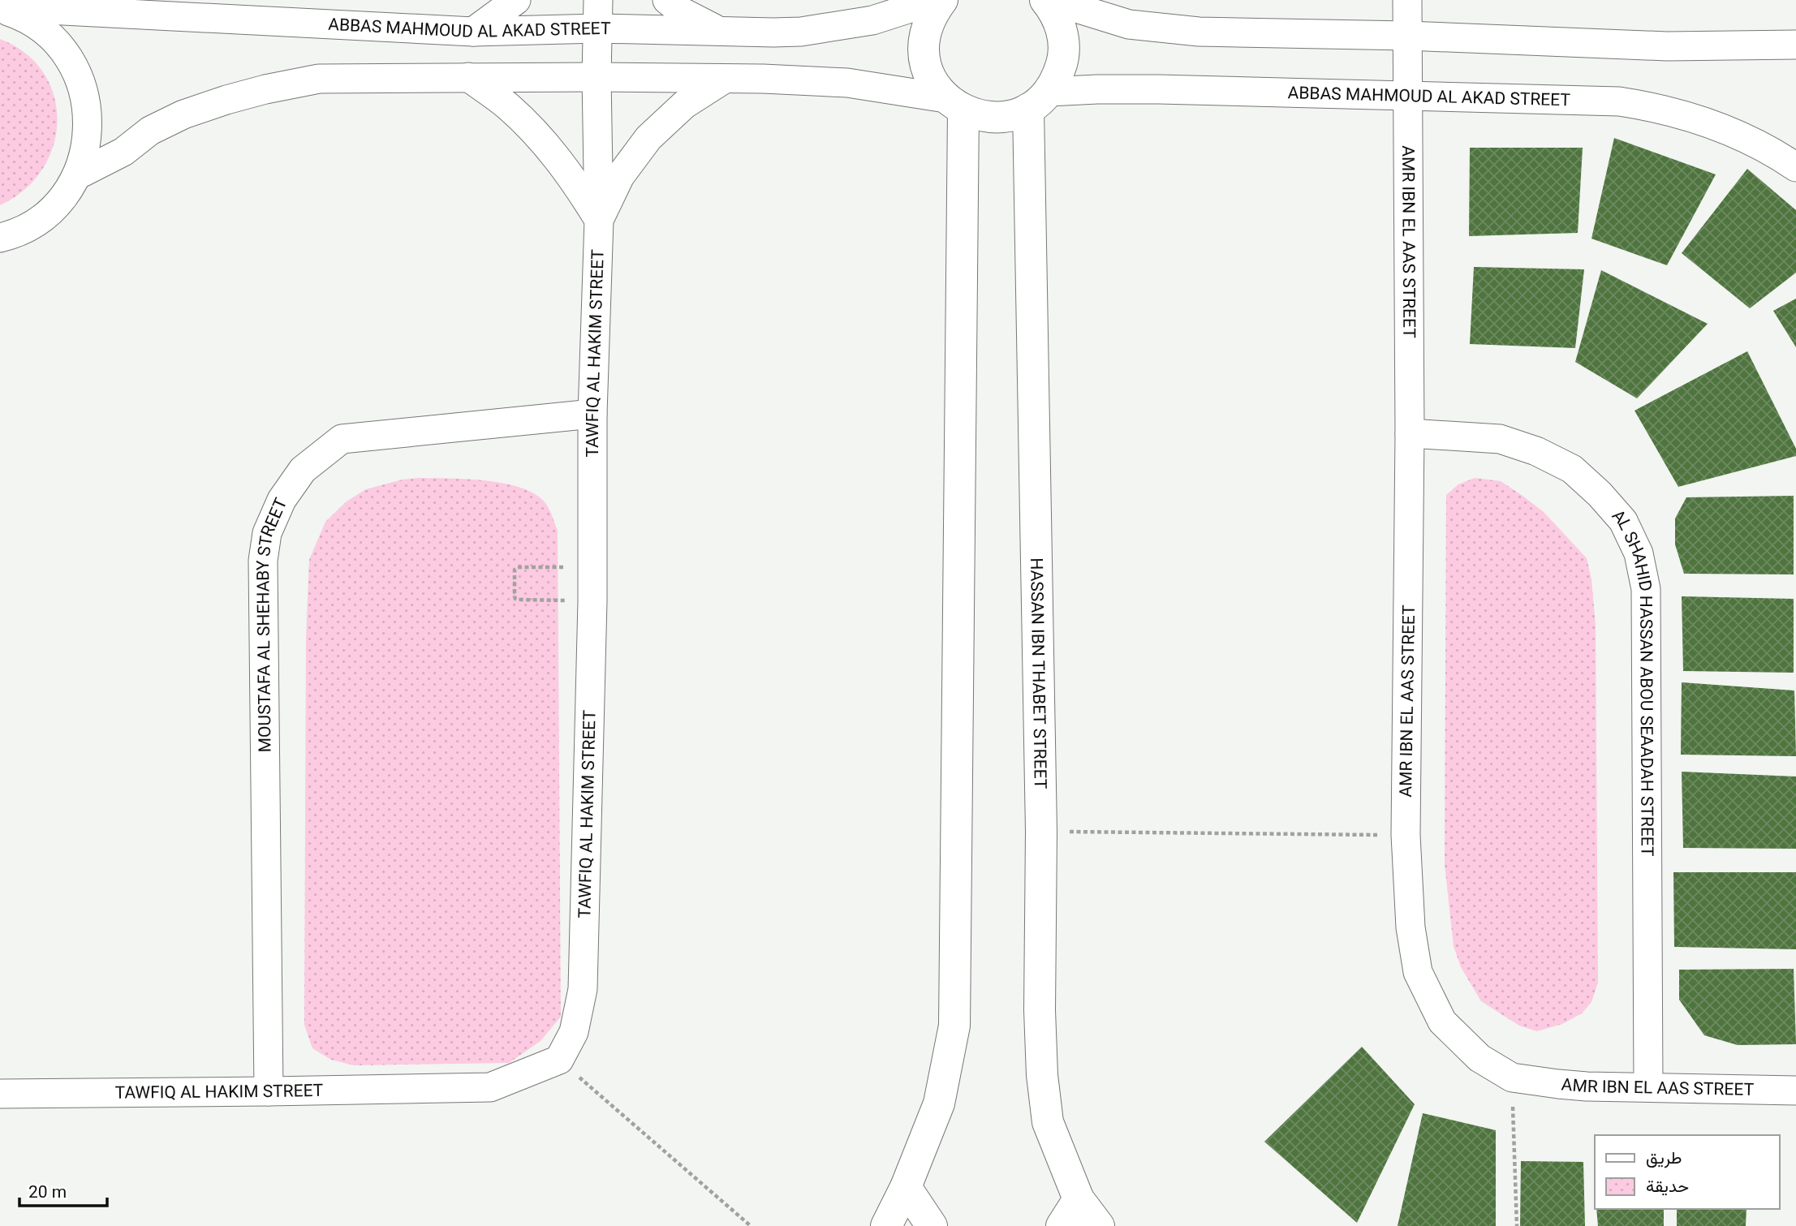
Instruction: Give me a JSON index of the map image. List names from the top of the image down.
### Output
{
  "streets": {
    "street": [
      "ABBAS MAHMOUD AL AKAD STREET",
      "AMR IBN EL AAS STREET",
      "TAWFIQ AL HAKIM STREET",
      "MOUSTAFA AL SHEHABY STREET",
      "HASSAN IBN THABET STREET",
      "AL SHAHID HASSAN ABOU SEAADAH STREET"
    ]
  },
  "crossings": [
    ["ABBAS MAHMOUD AL AKAD STREET", "AMR IBN EL AAS STREET"],
    ["ABBAS MAHMOUD AL AKAD STREET", "TAWFIQ AL HAKIM STREET"],
    ["ABBAS MAHMOUD AL AKAD STREET", "HASSAN IBN THABET STREET"],
    ["AMR IBN EL AAS STREET", "AL SHAHID HASSAN ABOU SEAADAH STREET"],
    ["TAWFIQ AL HAKIM STREET", "MOUSTAFA AL SHEHABY STREET"]
  ],
  "legend": ["طريق", "حديقة"],
  "scale_bar": "20 m"
}
